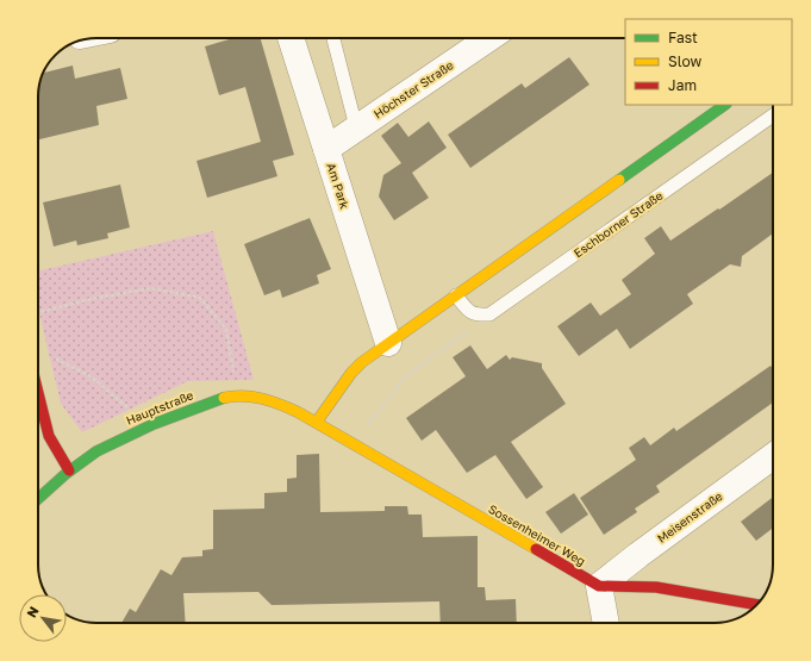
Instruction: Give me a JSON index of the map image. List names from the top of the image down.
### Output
{
  "streets": {
    "street": [
      "Höchster Straße",
      "Am Park",
      "Hauptstraße",
      "Meisenstraße",
      "Sossenheimer Weg"
    ],
    "lane": ["Eschborner Straße"]
  },
  "crossings": [
    ["Höchster Straße", "Am Park"],
    ["Hauptstraße", "Sossenheimer Weg"],
    ["Meisenstraße", "Sossenheimer Weg"]
  ],
  "legend": ["Fast", "Slow", "Jam"],
  "north": "top left"
}
